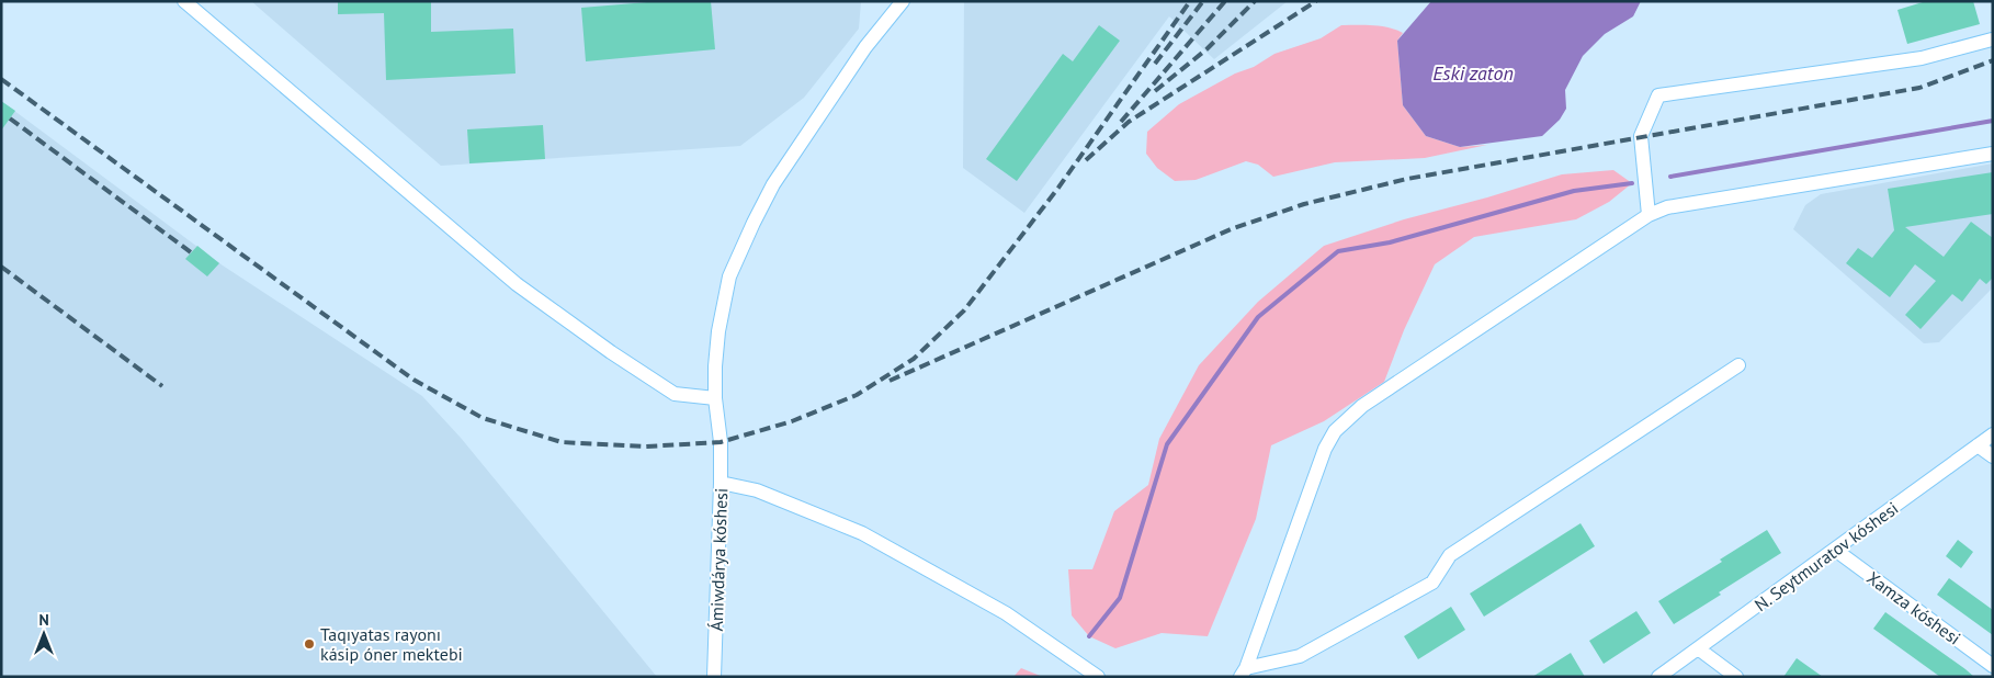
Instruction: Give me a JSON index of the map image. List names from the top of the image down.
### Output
{
  "streets": {
    "street": ["N. Seytmuratov kóshesi", "Ámiwdárya kóshesi", "Xamza kóshesi"]
  },
  "crossings": [
    ["N. Seytmuratov kóshesi", "Xamza kóshesi"]
  ],
  "water": ["Eski zaton"],
  "places": ["Taqıyatas rayonı kásip óner mektebi"],
  "north": "top"
}
